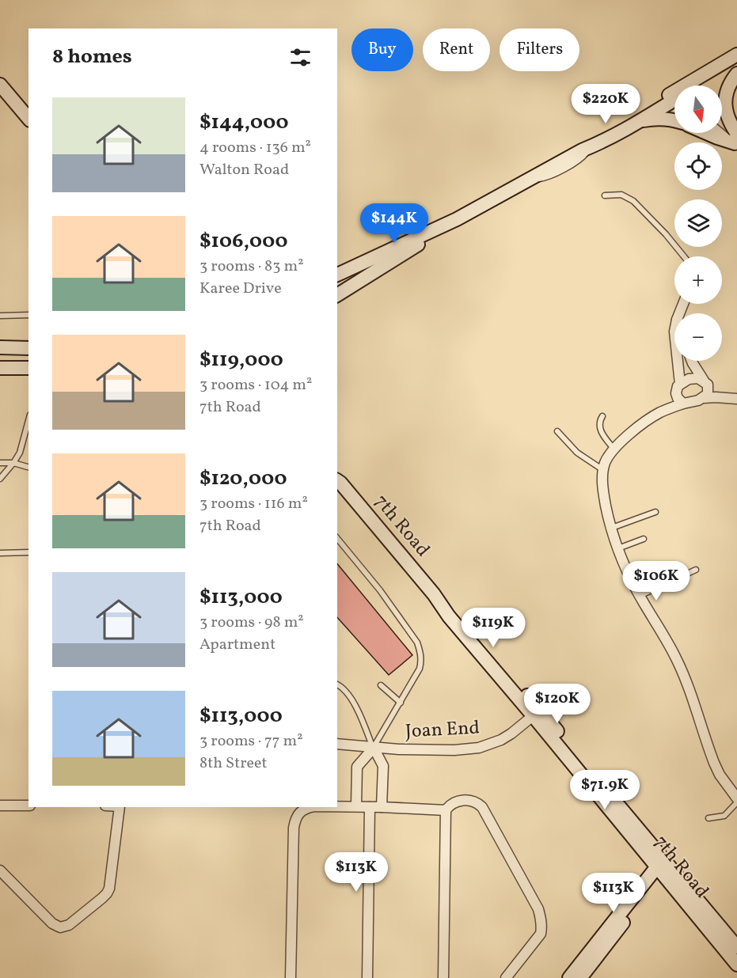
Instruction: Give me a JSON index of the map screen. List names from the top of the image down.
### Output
{
  "streets": {
    "street": ["7th Road", "Joan End"]
  },
  "crossings": [
    ["7th Road", "Joan End"]
  ],
  "north": "bottom",
  "page": {
    "chip": ["Buy", "Rent", "Filters"],
    "heading": "8 homes",
    "price": [
      "$220K",
      "$144K",
      "$106K",
      "$119K",
      "$120K",
      "$71.9K",
      "$113K",
      "$113K"
    ],
    "map_buttons": ["+", "−"],
    "list": [
      {
        "name": "$144,000",
        "note": "4 rooms · 136 m² · Walton Road"
      },
      {
        "name": "$106,000",
        "note": "3 rooms · 83 m² · Karee Drive"
      },
      {
        "name": "$119,000",
        "note": "3 rooms · 104 m² · 7th Road"
      },
      {
        "name": "$120,000",
        "note": "3 rooms · 116 m² · 7th Road"
      },
      {
        "name": "$113,000",
        "note": "3 rooms · 98 m² · Apartment"
      },
      {
        "name": "$113,000",
        "note": "3 rooms · 77 m² · 8th Street"
      }
    ]
  }
}
